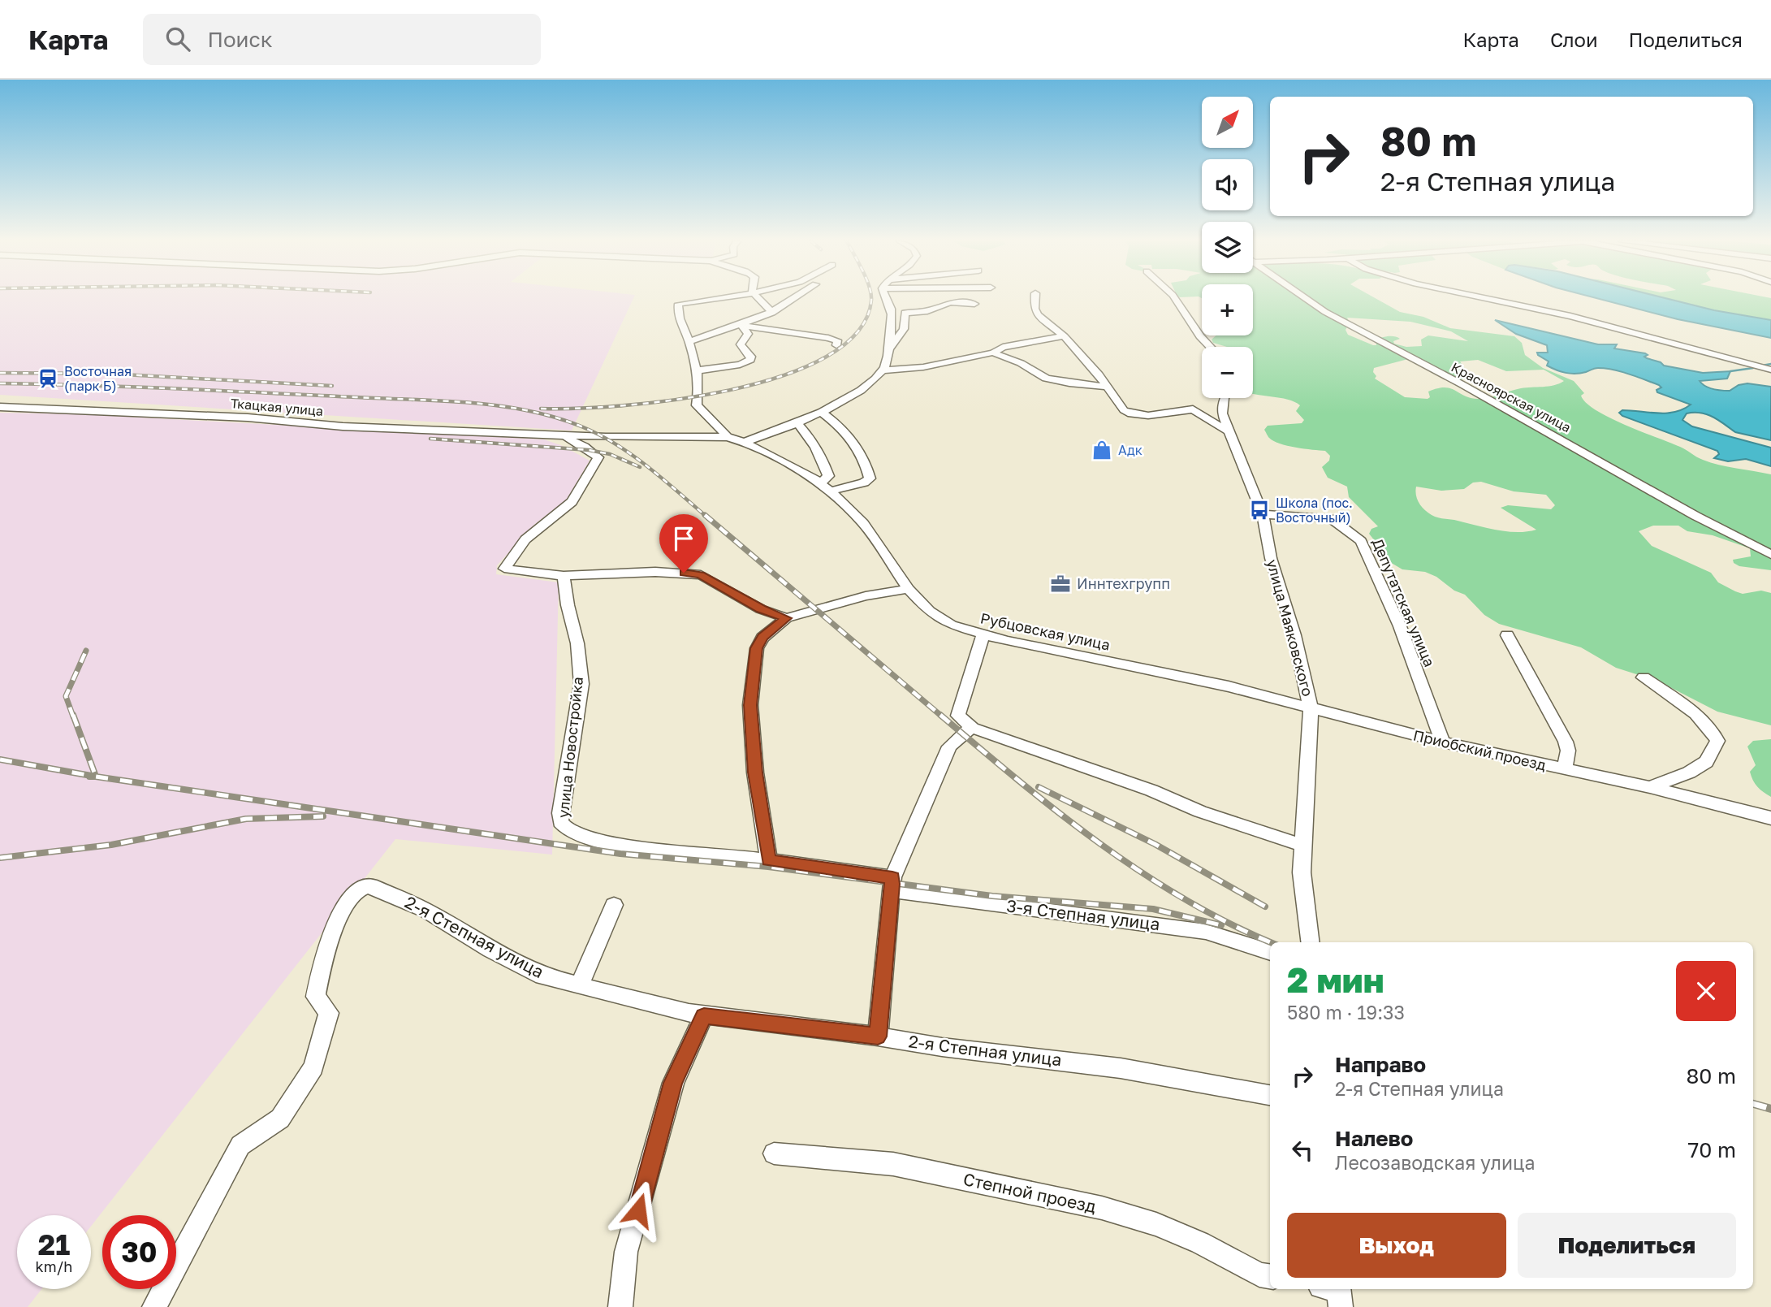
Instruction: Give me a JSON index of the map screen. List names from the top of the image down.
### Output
{
  "streets": {
    "street": [
      "Красноярская улица",
      "Ткацкая улица",
      "Депутатская улица",
      "улица Маяковского",
      "Рубцовская улица",
      "улица Новостройка",
      "Приобский проезд",
      "3-я Степная улица",
      "2-я Степная улица",
      "Степной проезд"
    ]
  },
  "crossings": [
    ["Ткацкая улица", "Рубцовская улица"],
    ["Ткацкая улица", "улица Новостройка"],
    ["Депутатская улица", "улица Маяковского"],
    ["Депутатская улица", "Приобский проезд"],
    ["улица Маяковского", "Рубцовская улица"],
    ["улица Маяковского", "Приобский проезд"],
    ["Рубцовская улица", "Приобский проезд"],
    ["улица Новостройка", "3-я Степная улица"]
  ],
  "places": {
    "station": ["Восточная (парк Б)"],
    "shop": ["Адк"],
    "bus stop": ["Школа (пос. Восточный)"],
    "office": ["Иннтехгрупп"]
  },
  "north": "top right",
  "page": {
    "header": "Карта",
    "search": "Поиск",
    "nav": ["Карта", "Слои", "Поделиться"],
    "map_buttons": ["+", "−"],
    "turn": ["80 m", "2-я Степная улица"],
    "heading": ["2 мин", "580 m · 19:33"],
    "list": [
      {
        "name": "Направо",
        "note": "2-я Степная улица",
        "value": "80 m"
      },
      {
        "name": "Налево",
        "note": "Лесозаводская улица",
        "value": "70 m"
      }
    ],
    "buttons": ["Выход", "Поделиться"],
    "speed": "21 km/h",
    "limit": "30"
  }
}
